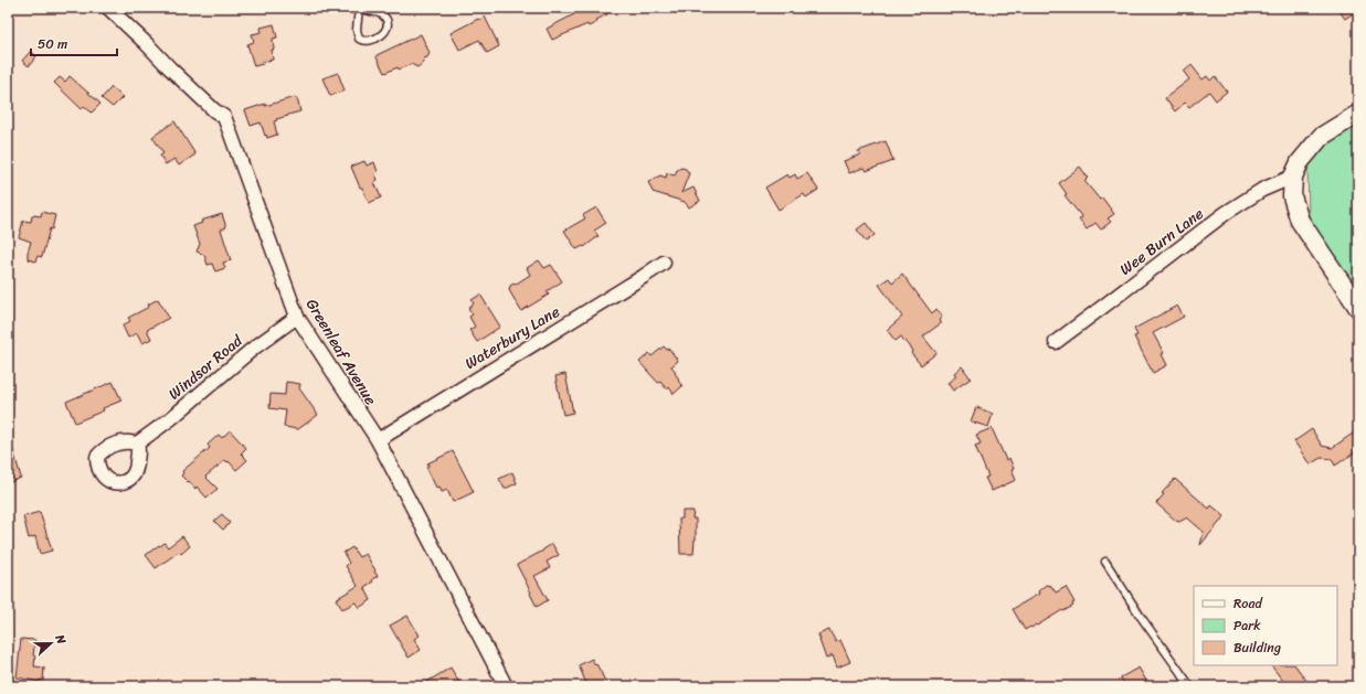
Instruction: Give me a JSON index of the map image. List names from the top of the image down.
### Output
{
  "streets": {
    "street": [
      "Wee Burn Lane",
      "Waterbury Lane",
      "Greenleaf Avenue",
      "Windsor Road"
    ]
  },
  "crossings": [
    ["Waterbury Lane", "Greenleaf Avenue"],
    ["Greenleaf Avenue", "Windsor Road"]
  ],
  "legend": ["Road", "Park", "Building"],
  "scale_bar": "50 m",
  "north": "right"
}
